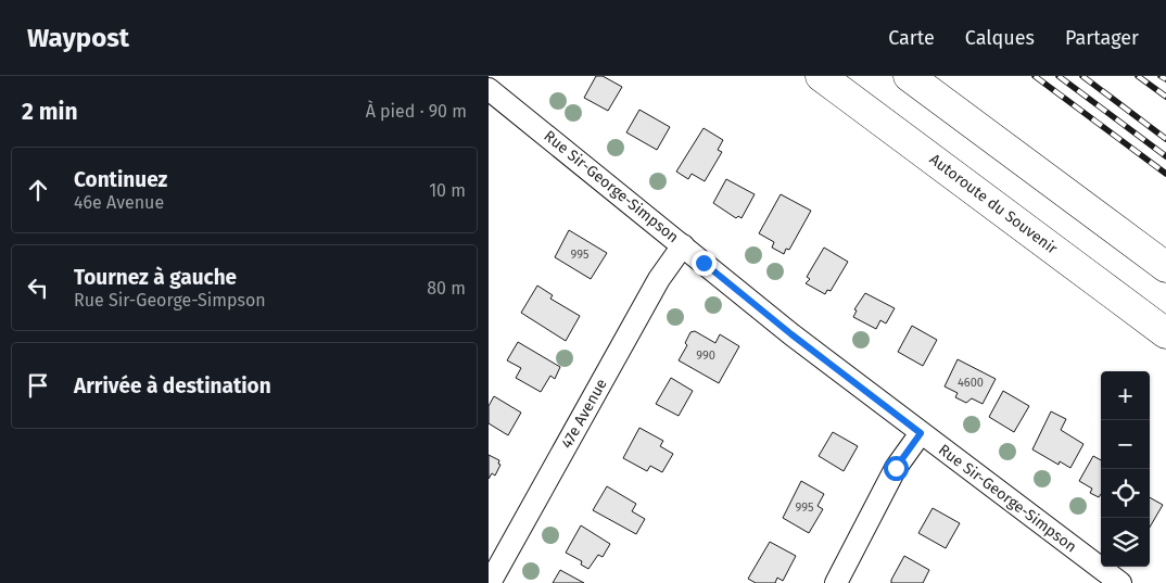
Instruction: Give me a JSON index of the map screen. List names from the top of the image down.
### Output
{
  "streets": {
    "highway": ["Autoroute du Souvenir"],
    "street": ["Rue Sir-George-Simpson", "47e Avenue"]
  },
  "crossings": [
    ["Rue Sir-George-Simpson", "47e Avenue"]
  ],
  "house_numbers": [
    "995",
    "990",
    "4600",
    "995"
  ],
  "page": {
    "header": "Waypost",
    "nav": ["Carte", "Calques", "Partager"],
    "heading": ["2 min", "À pied · 90 m"],
    "list": [
      ["Continuez", "46e Avenue", "10 m"],
      ["Tournez à gauche", "Rue Sir-George-Simpson", "80 m"],
      "Arrivée à destination"
    ],
    "map_buttons": ["+", "−"]
  }
}
